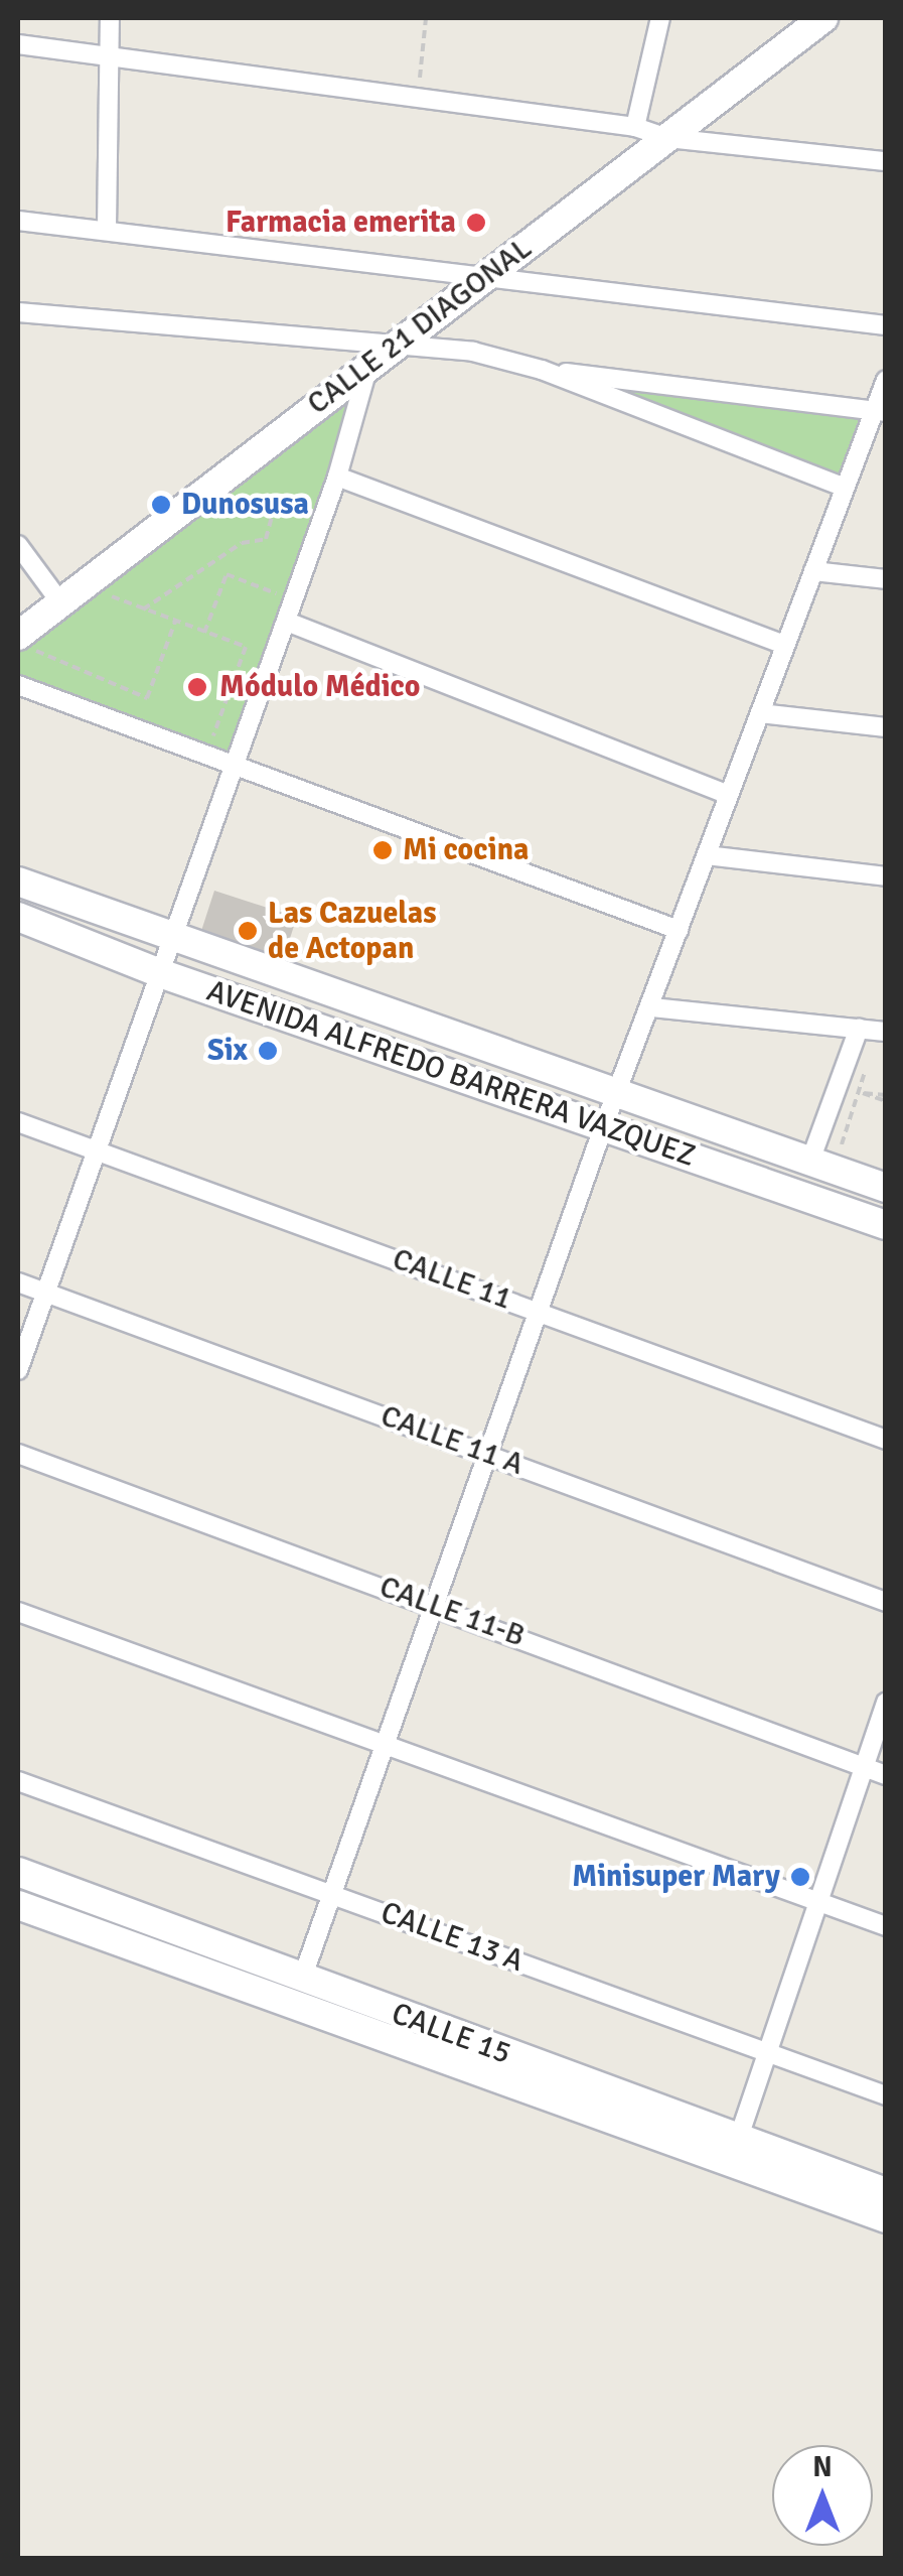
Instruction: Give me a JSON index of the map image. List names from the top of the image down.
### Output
{
  "streets": {
    "street": [
      "CALLE 21 DIAGONAL",
      "AVENIDA ALFREDO BARRERA VAZQUEZ",
      "CALLE 11",
      "CALLE 11 A",
      "CALLE 11-B",
      "CALLE 13 A",
      "CALLE 15"
    ]
  },
  "places": [
    "Farmacia emerita",
    "Dunosusa",
    "Módulo Médico",
    "Mi cocina",
    "Las Cazuelas de Actopan",
    "Six",
    "Minisuper Mary"
  ],
  "north": "top"
}
